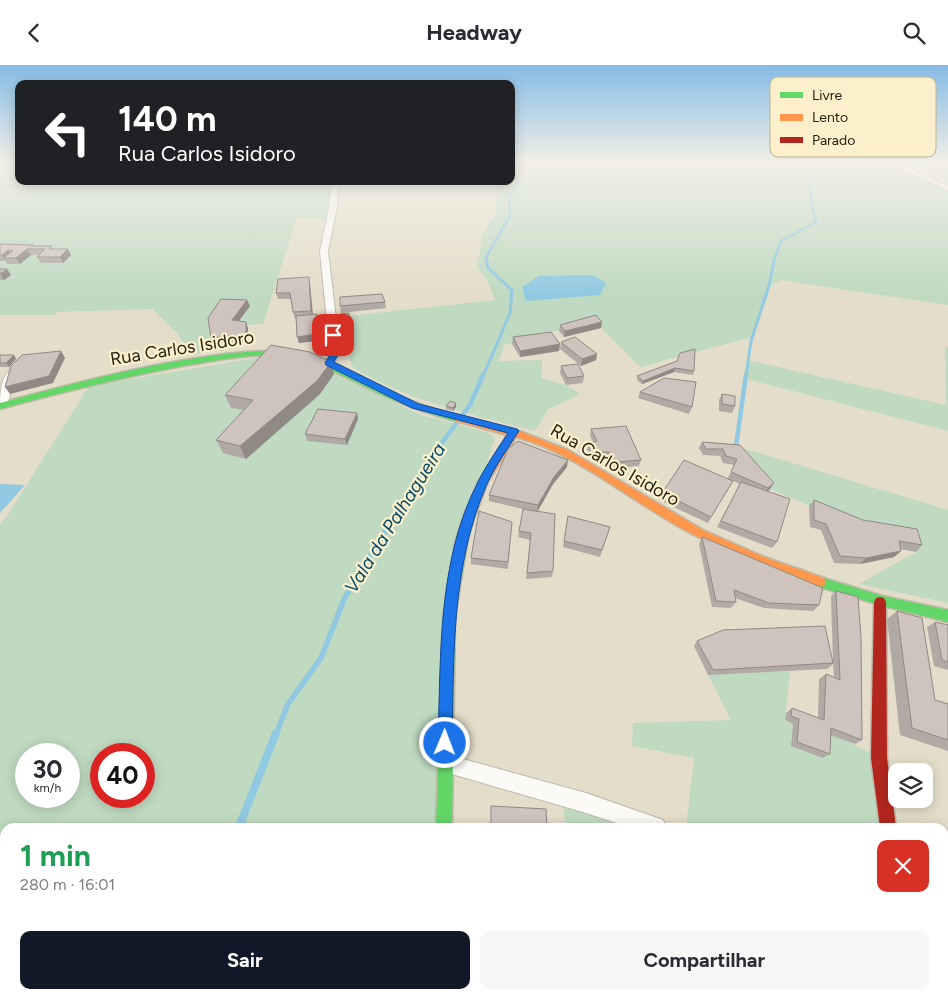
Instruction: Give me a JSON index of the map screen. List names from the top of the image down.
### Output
{
  "streets": {
    "street": ["Rua Carlos Isidoro"]
  },
  "water": ["Vala da Palhagueira"],
  "legend": ["Livre", "Lento", "Parado"],
  "page": {
    "header": "Headway",
    "turn": ["140 m", "Rua Carlos Isidoro"],
    "speed": "30 km/h",
    "limit": "40",
    "heading": ["1 min", "280 m · 16:01"],
    "buttons": ["Sair", "Compartilhar"]
  }
}
